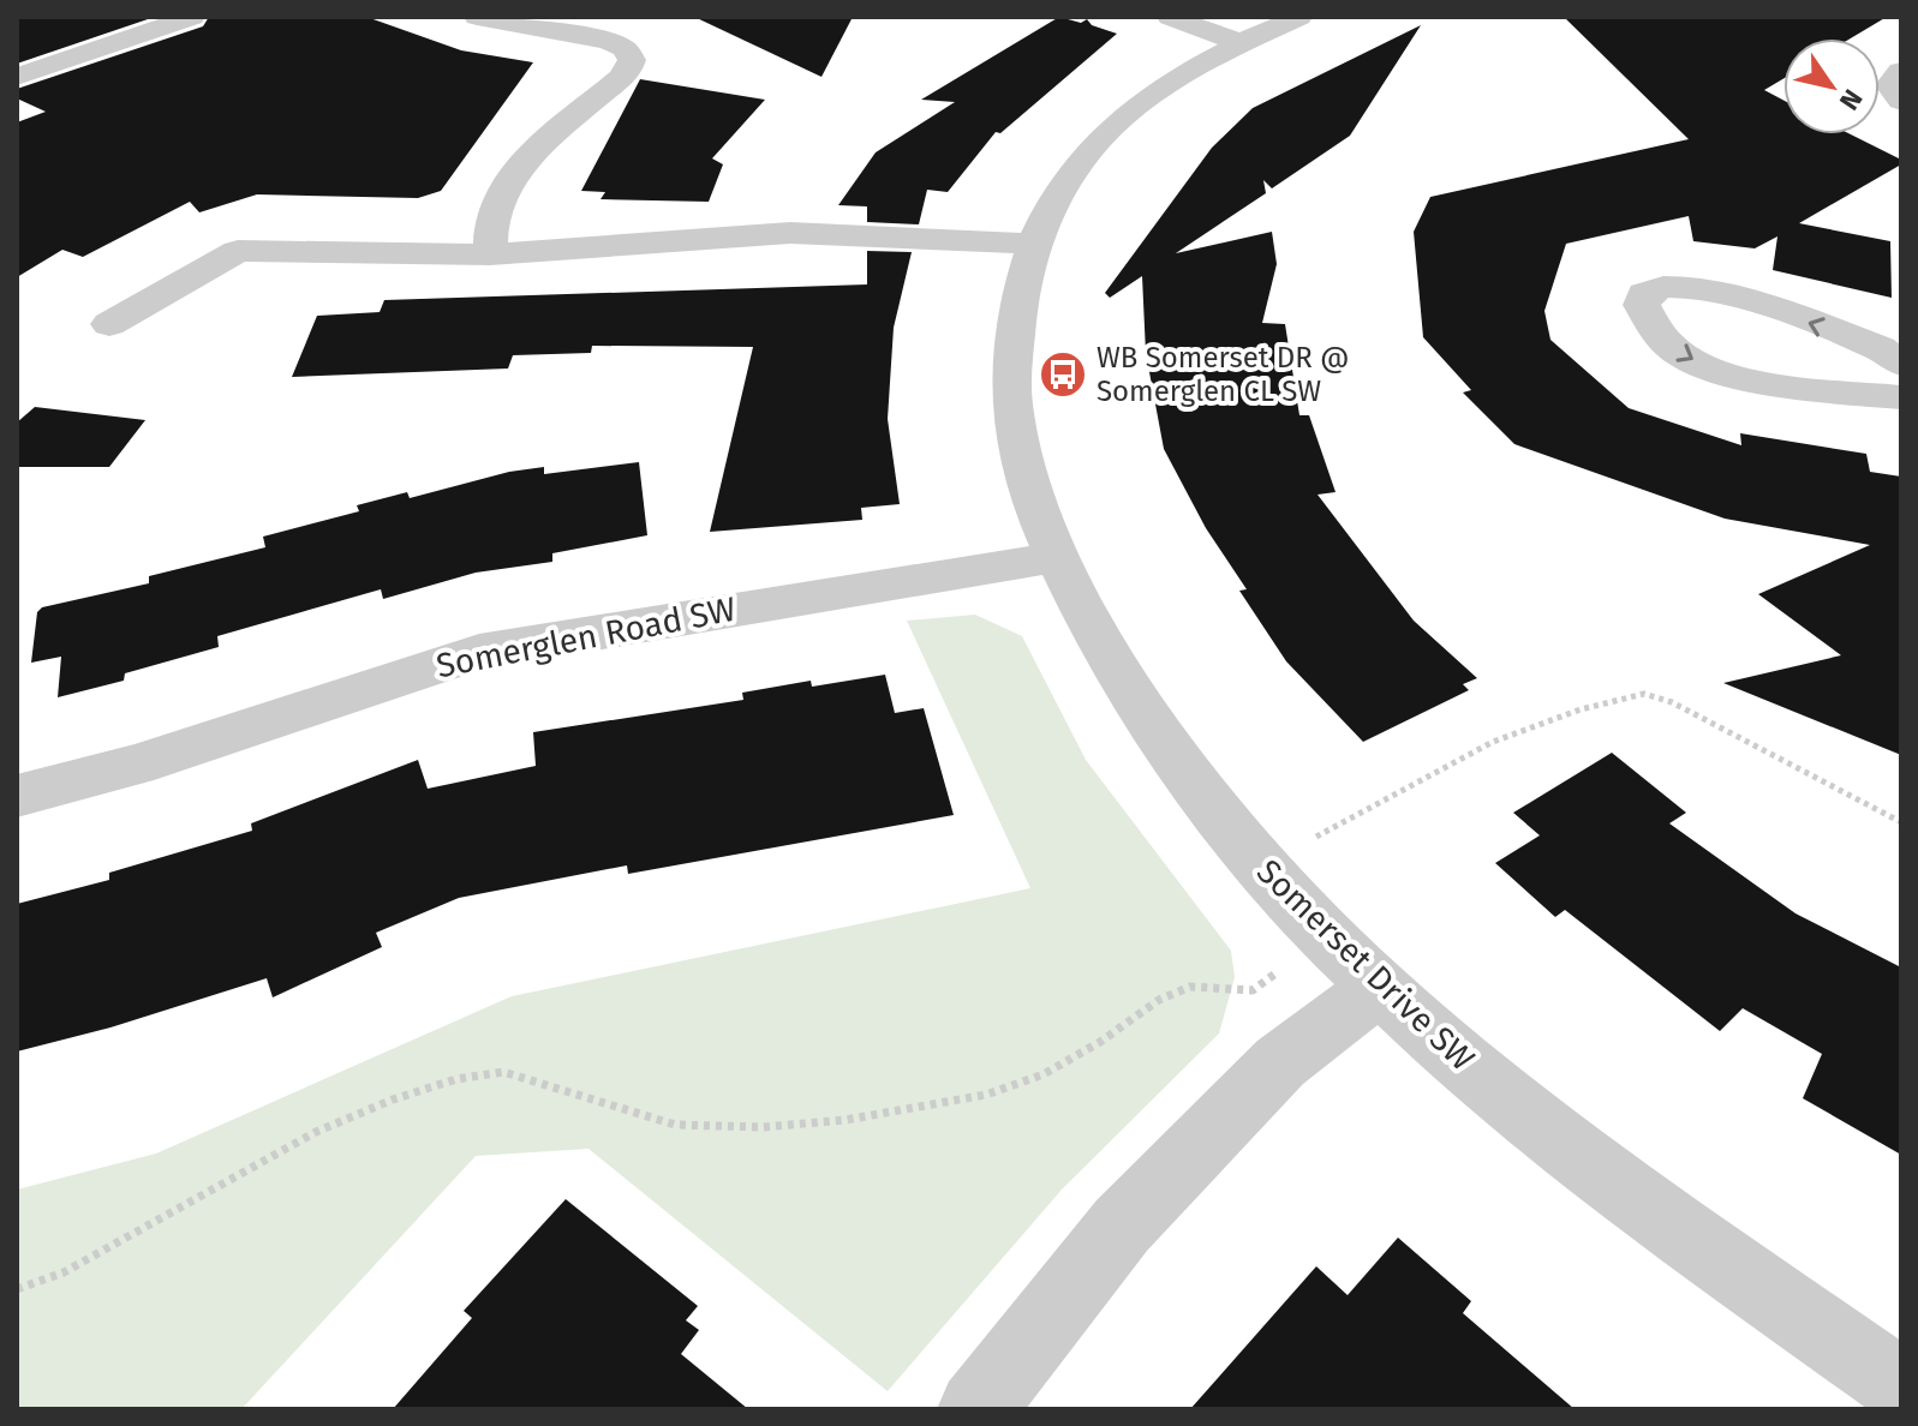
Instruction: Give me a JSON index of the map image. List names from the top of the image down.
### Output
{
  "streets": {
    "street": ["Somerglen Road SW", "Somerset Drive SW"]
  },
  "crossings": [
    ["Somerglen Road SW", "Somerset Drive SW"]
  ],
  "places": {
    "bus stop": ["WB Somerset DR @ Somerglen CL SW"]
  },
  "north": "bottom right"
}
